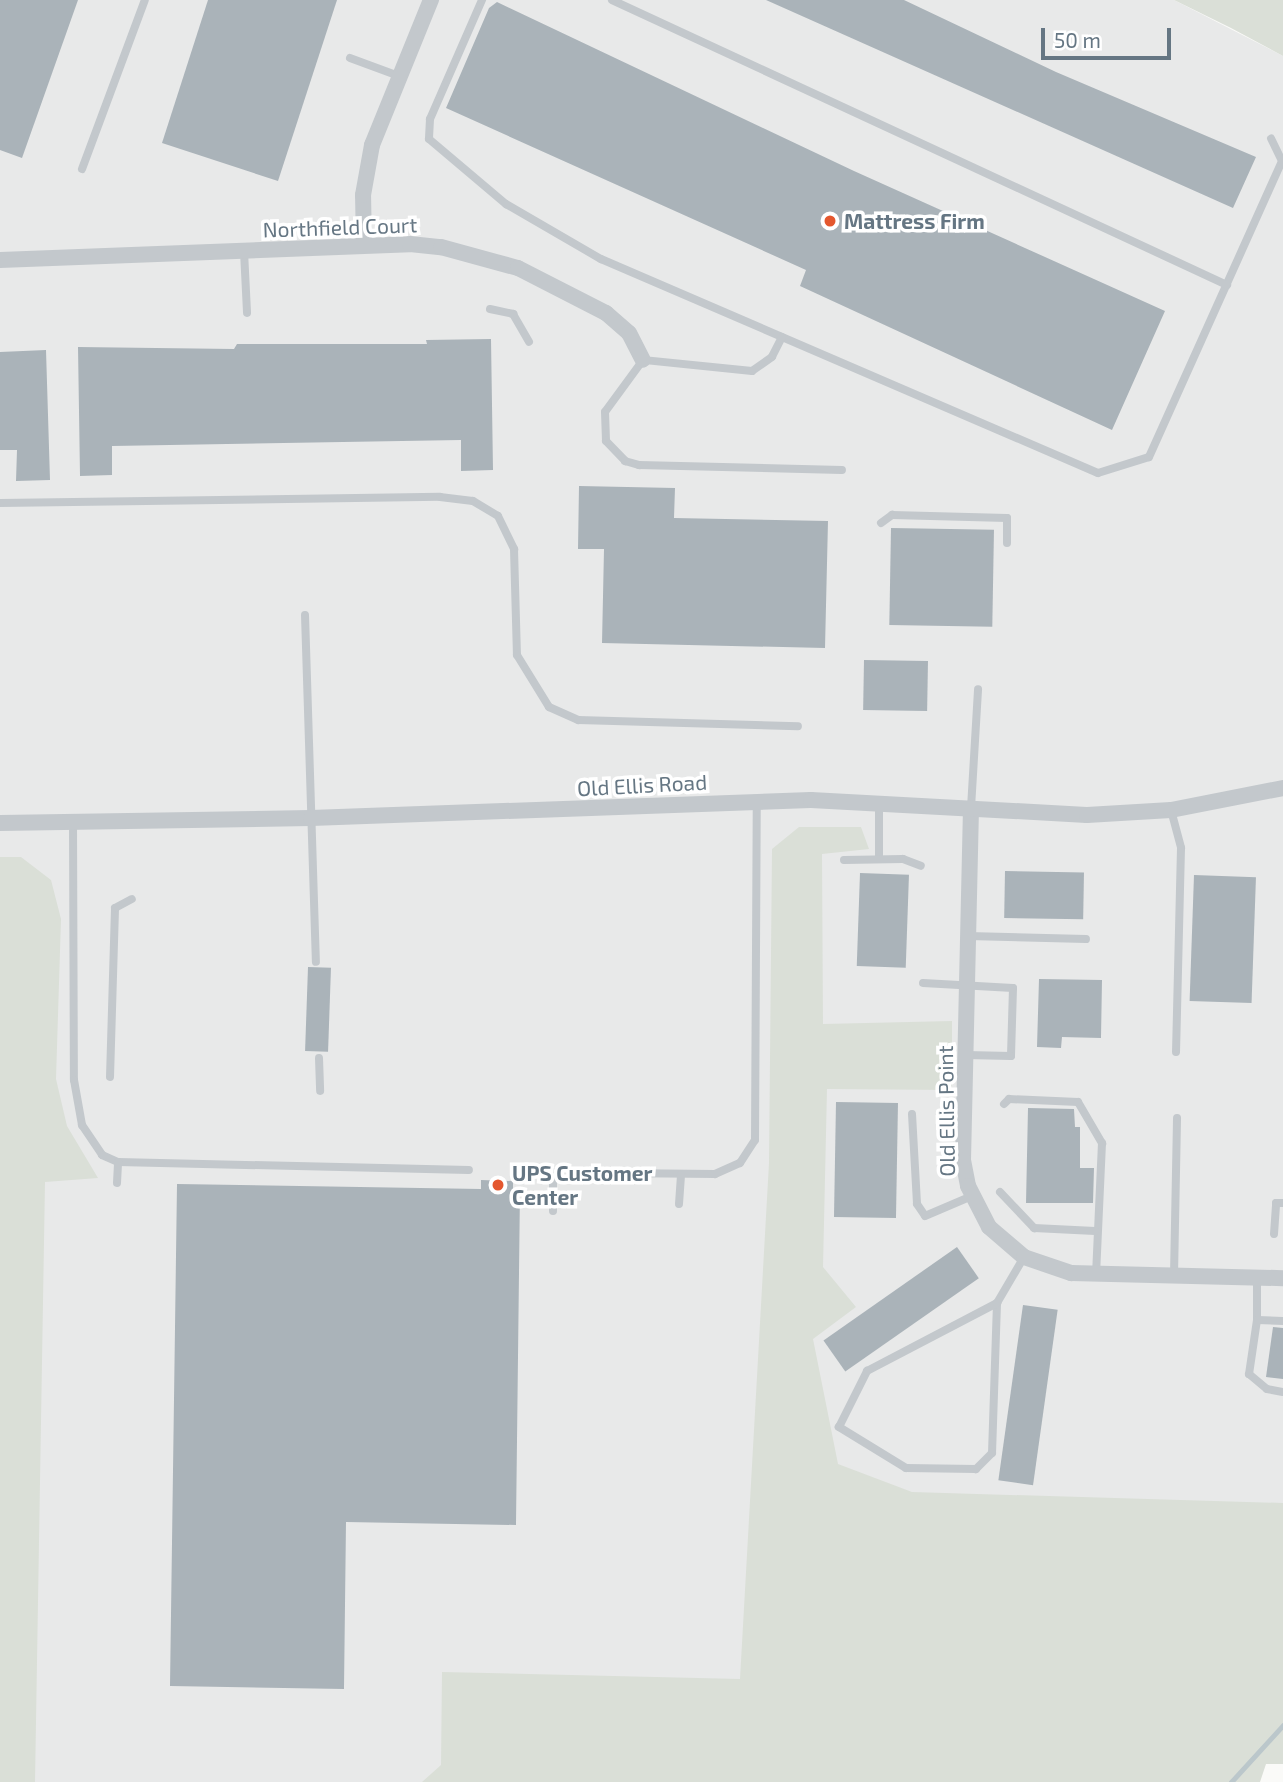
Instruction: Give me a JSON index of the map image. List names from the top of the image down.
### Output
{
  "streets": {
    "street": ["Northfield Court", "Old Ellis Road", "Old Ellis Point"]
  },
  "crossings": [
    ["Old Ellis Road", "Old Ellis Point"]
  ],
  "places": ["Mattress Firm", "UPS Customer Center"],
  "scale_bar": "50 m"
}
